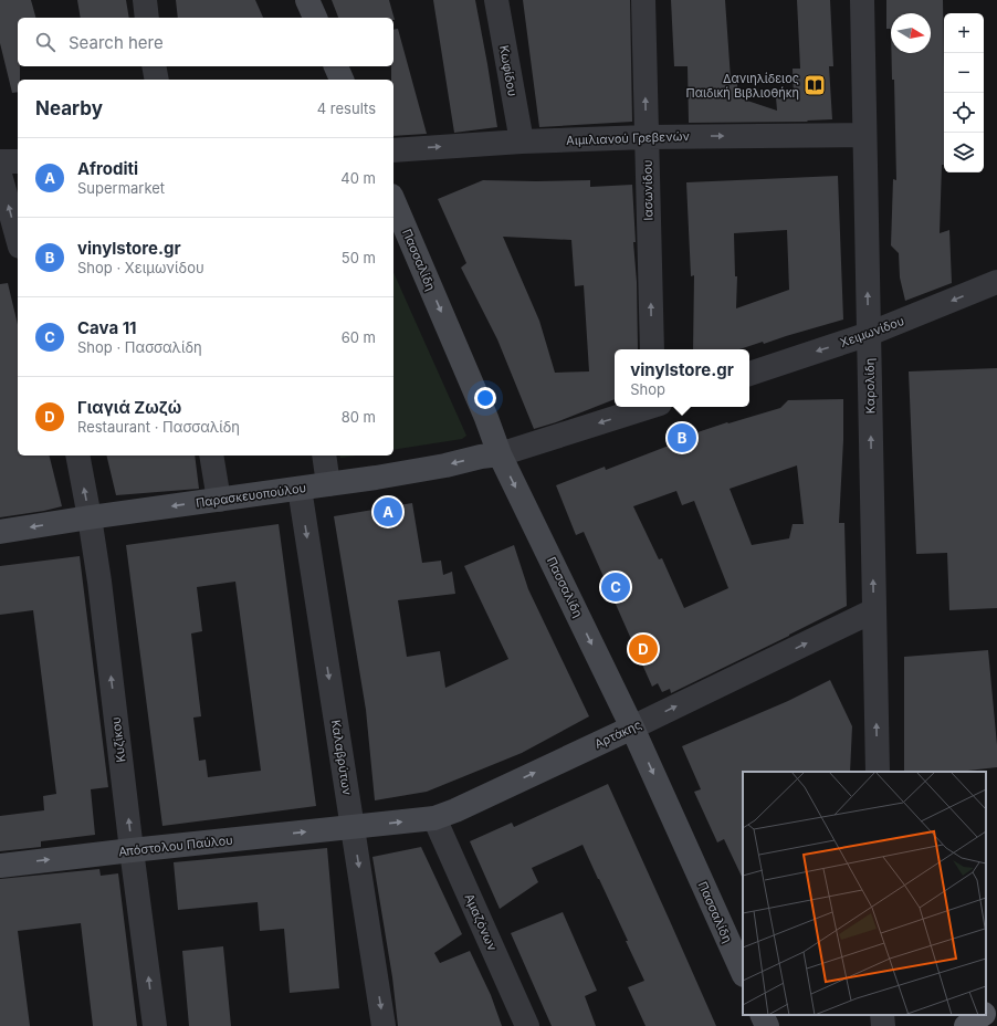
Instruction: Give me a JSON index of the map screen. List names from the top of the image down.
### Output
{
  "streets": {
    "main road": [
      "Πασσαλίδη",
      "Παρασκευοπούλου",
      "Αρτάκης",
      "Απόστολου Παύλου"
    ],
    "street": [
      "Κωφίδου",
      "Αιμιλιανού Γρεβενών",
      "Ιασωνίδου",
      "Χειμωνίδου",
      "Καρολίδη",
      "Κυζίκου",
      "Καλαβρύτων",
      "Αμαζόνων"
    ]
  },
  "crossings": [
    ["Κωφίδου", "Αιμιλιανού Γρεβενών"],
    ["Αιμιλιανού Γρεβενών", "Ιασωνίδου"],
    ["Αιμιλιανού Γρεβενών", "Καρολίδη"],
    ["Πασσαλίδη", "Παρασκευοπούλου"],
    ["Πασσαλίδη", "Αρτάκης"],
    ["Χειμωνίδου", "Καρολίδη"],
    ["Καρολίδη", "Αρτάκης"],
    ["Παρασκευοπούλου", "Κυζίκου"],
    ["Παρασκευοπούλου", "Καλαβρύτων"],
    ["Αρτάκης", "Καλαβρύτων"],
    ["Αρτάκης", "Απόστολου Παύλου"],
    ["Αρτάκης", "Αμαζόνων"],
    ["Κυζίκου", "Απόστολου Παύλου"],
    ["Καλαβρύτων", "Απόστολου Παύλου"]
  ],
  "one_way": [
    "Αιμιλιανού Γρεβενών",
    "Ιασωνίδου",
    "Πασσαλίδη",
    "Χειμωνίδου",
    "Καρολίδη",
    "Παρασκευοπούλου",
    "Αρτάκης",
    "Κυζίκου",
    "Καλαβρύτων",
    "Απόστολου Παύλου"
  ],
  "places": {
    "library": ["Δανιηλίδειος Παιδική Βιβλιοθήκη"]
  },
  "north": "right",
  "page": {
    "map_buttons": ["+", "−"],
    "search": "Search here",
    "heading": ["Nearby", "4 results"],
    "list": [
      {
        "mark": "A",
        "name": "Afroditi",
        "note": "Supermarket",
        "value": "40 m"
      },
      {
        "mark": "B",
        "name": "vinylstore.gr",
        "note": "Shop · Χειμωνίδου",
        "value": "50 m"
      },
      {
        "mark": "C",
        "name": "Cava 11",
        "note": "Shop · Πασσαλίδη",
        "value": "60 m"
      },
      {
        "mark": "D",
        "name": "Γιαγιά Ζωζώ",
        "note": "Restaurant · Πασσαλίδη",
        "value": "80 m"
      }
    ],
    "popup": ["vinylstore.gr", "Shop"],
    "pins": [
      "B",
      "A",
      "C",
      "D"
    ]
  }
}
